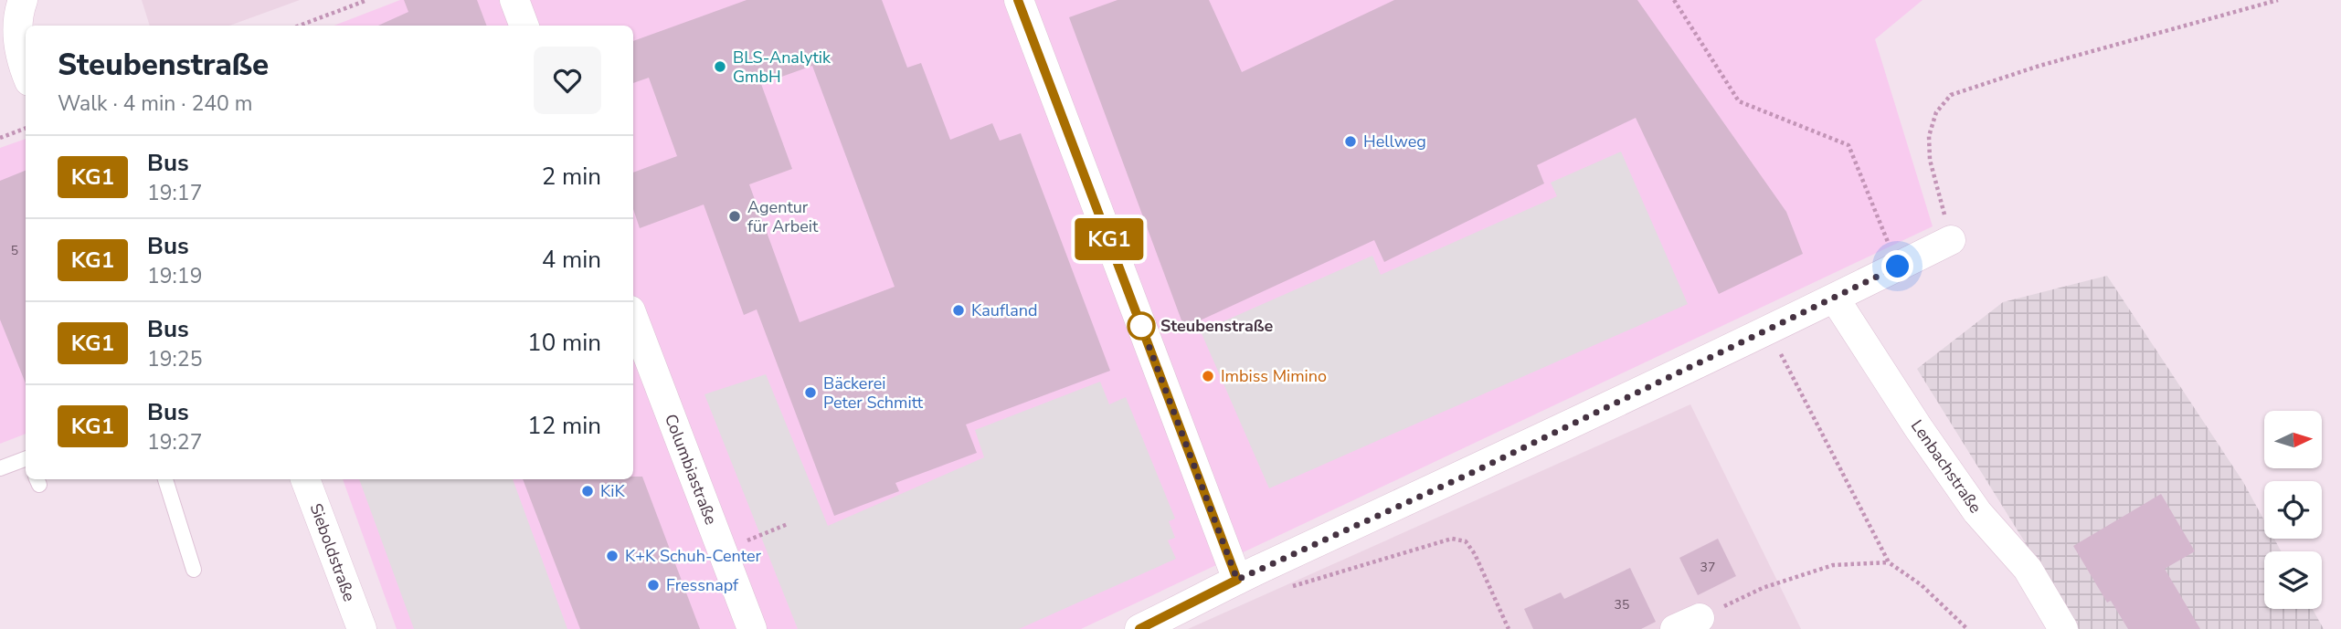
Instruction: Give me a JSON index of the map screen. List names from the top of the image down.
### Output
{
  "streets": {
    "street": ["Lenbachstraße", "Columbiastraße", "Sieboldstraße"]
  },
  "places": [
    "BLS-Analytik GmbH",
    "Hellweg",
    "Agentur für Arbeit",
    "Kaufland",
    "Steubenstraße",
    "Imbiss Mimino",
    "Bäckerei Peter Schmitt",
    "KiK",
    "K+K Schuh-Center",
    "Fressnapf"
  ],
  "lines": ["bus line KG1"],
  "house_numbers": ["5", "37", "35"],
  "north": "right",
  "page": {
    "on_map": "KG1",
    "heading": ["Steubenstraße", "Walk · 4 min · 240 m"],
    "list": [
      {
        "mark": "KG1",
        "name": "Bus",
        "note": "19:17",
        "value": "2 min"
      },
      {
        "mark": "KG1",
        "name": "Bus",
        "note": "19:19",
        "value": "4 min"
      },
      {
        "mark": "KG1",
        "name": "Bus",
        "note": "19:25",
        "value": "10 min"
      },
      {
        "mark": "KG1",
        "name": "Bus",
        "note": "19:27",
        "value": "12 min"
      }
    ]
  }
}
